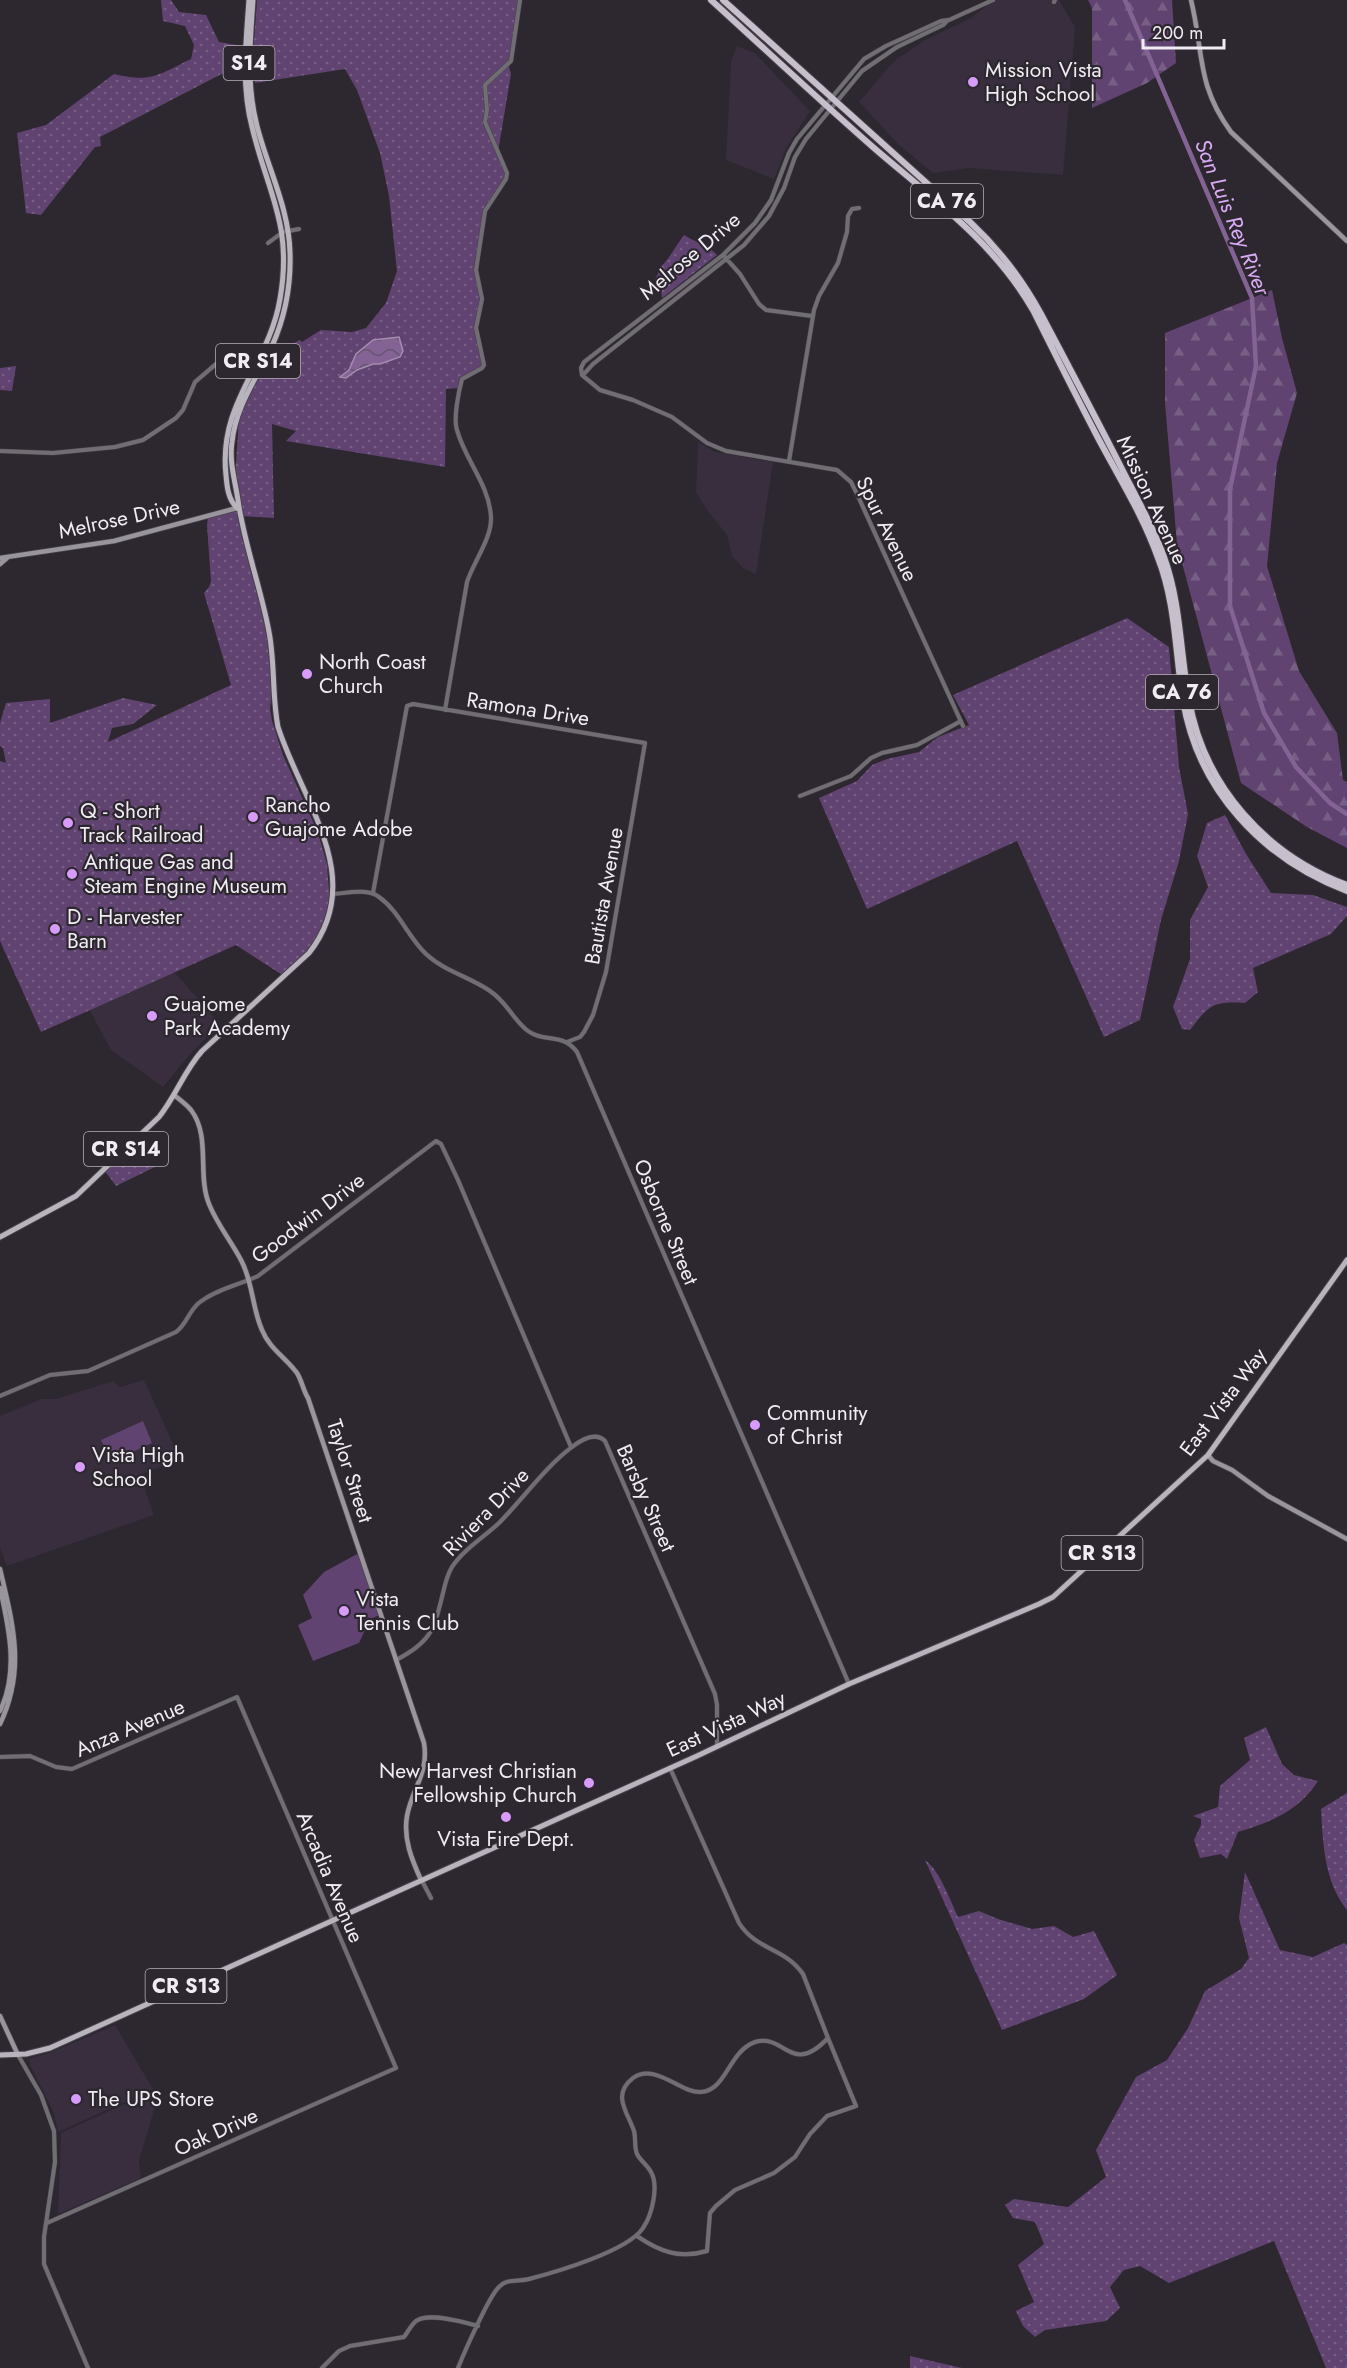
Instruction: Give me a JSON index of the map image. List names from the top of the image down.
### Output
{
  "streets": {
    "highway": ["CA 76", "Mission Avenue"],
    "main road": [
      "Melrose Drive",
      "CR S14",
      "East Vista Way",
      "Taylor Street",
      "CR S13"
    ],
    "street": [
      "Spur Avenue",
      "Ramona Drive",
      "Bautista Avenue",
      "Goodwin Drive",
      "Osborne Street",
      "Barsby Street",
      "Riviera Drive",
      "Anza Avenue",
      "Arcadia Avenue",
      "Oak Drive"
    ]
  },
  "crossings": [
    ["CA 76", "Melrose Drive"],
    ["CA 76", "Mission Avenue"],
    ["Melrose Drive", "CR S14"],
    ["Melrose Drive", "Mission Avenue"],
    ["Melrose Drive", "Spur Avenue"],
    ["CR S14", "Taylor Street"],
    ["Ramona Drive", "Bautista Avenue"],
    ["Bautista Avenue", "Osborne Street"],
    ["Goodwin Drive", "Taylor Street"],
    ["Goodwin Drive", "Barsby Street"],
    ["Goodwin Drive", "Riviera Drive"],
    ["Osborne Street", "East Vista Way"],
    ["East Vista Way", "Taylor Street"],
    ["East Vista Way", "Barsby Street"],
    ["East Vista Way", "Arcadia Avenue"],
    ["Taylor Street", "Riviera Drive"],
    ["Barsby Street", "Riviera Drive"],
    ["Anza Avenue", "Arcadia Avenue"],
    ["Arcadia Avenue", "Oak Drive"]
  ],
  "water": ["San Luis Rey River"],
  "places": [
    "Mission Vista High School",
    "North Coast Church",
    "Rancho Guajome Adobe",
    "Q - Short Track Railroad",
    "Antique Gas and Steam Engine Museum",
    "D - Harvester Barn",
    "Guajome Park Academy",
    "Community of Christ",
    "Vista High School",
    "Vista Tennis Club",
    "New Harvest Christian Fellowship Church",
    "Vista Fire Dept.",
    "The UPS Store"
  ],
  "scale_bar": "200 m"
}
